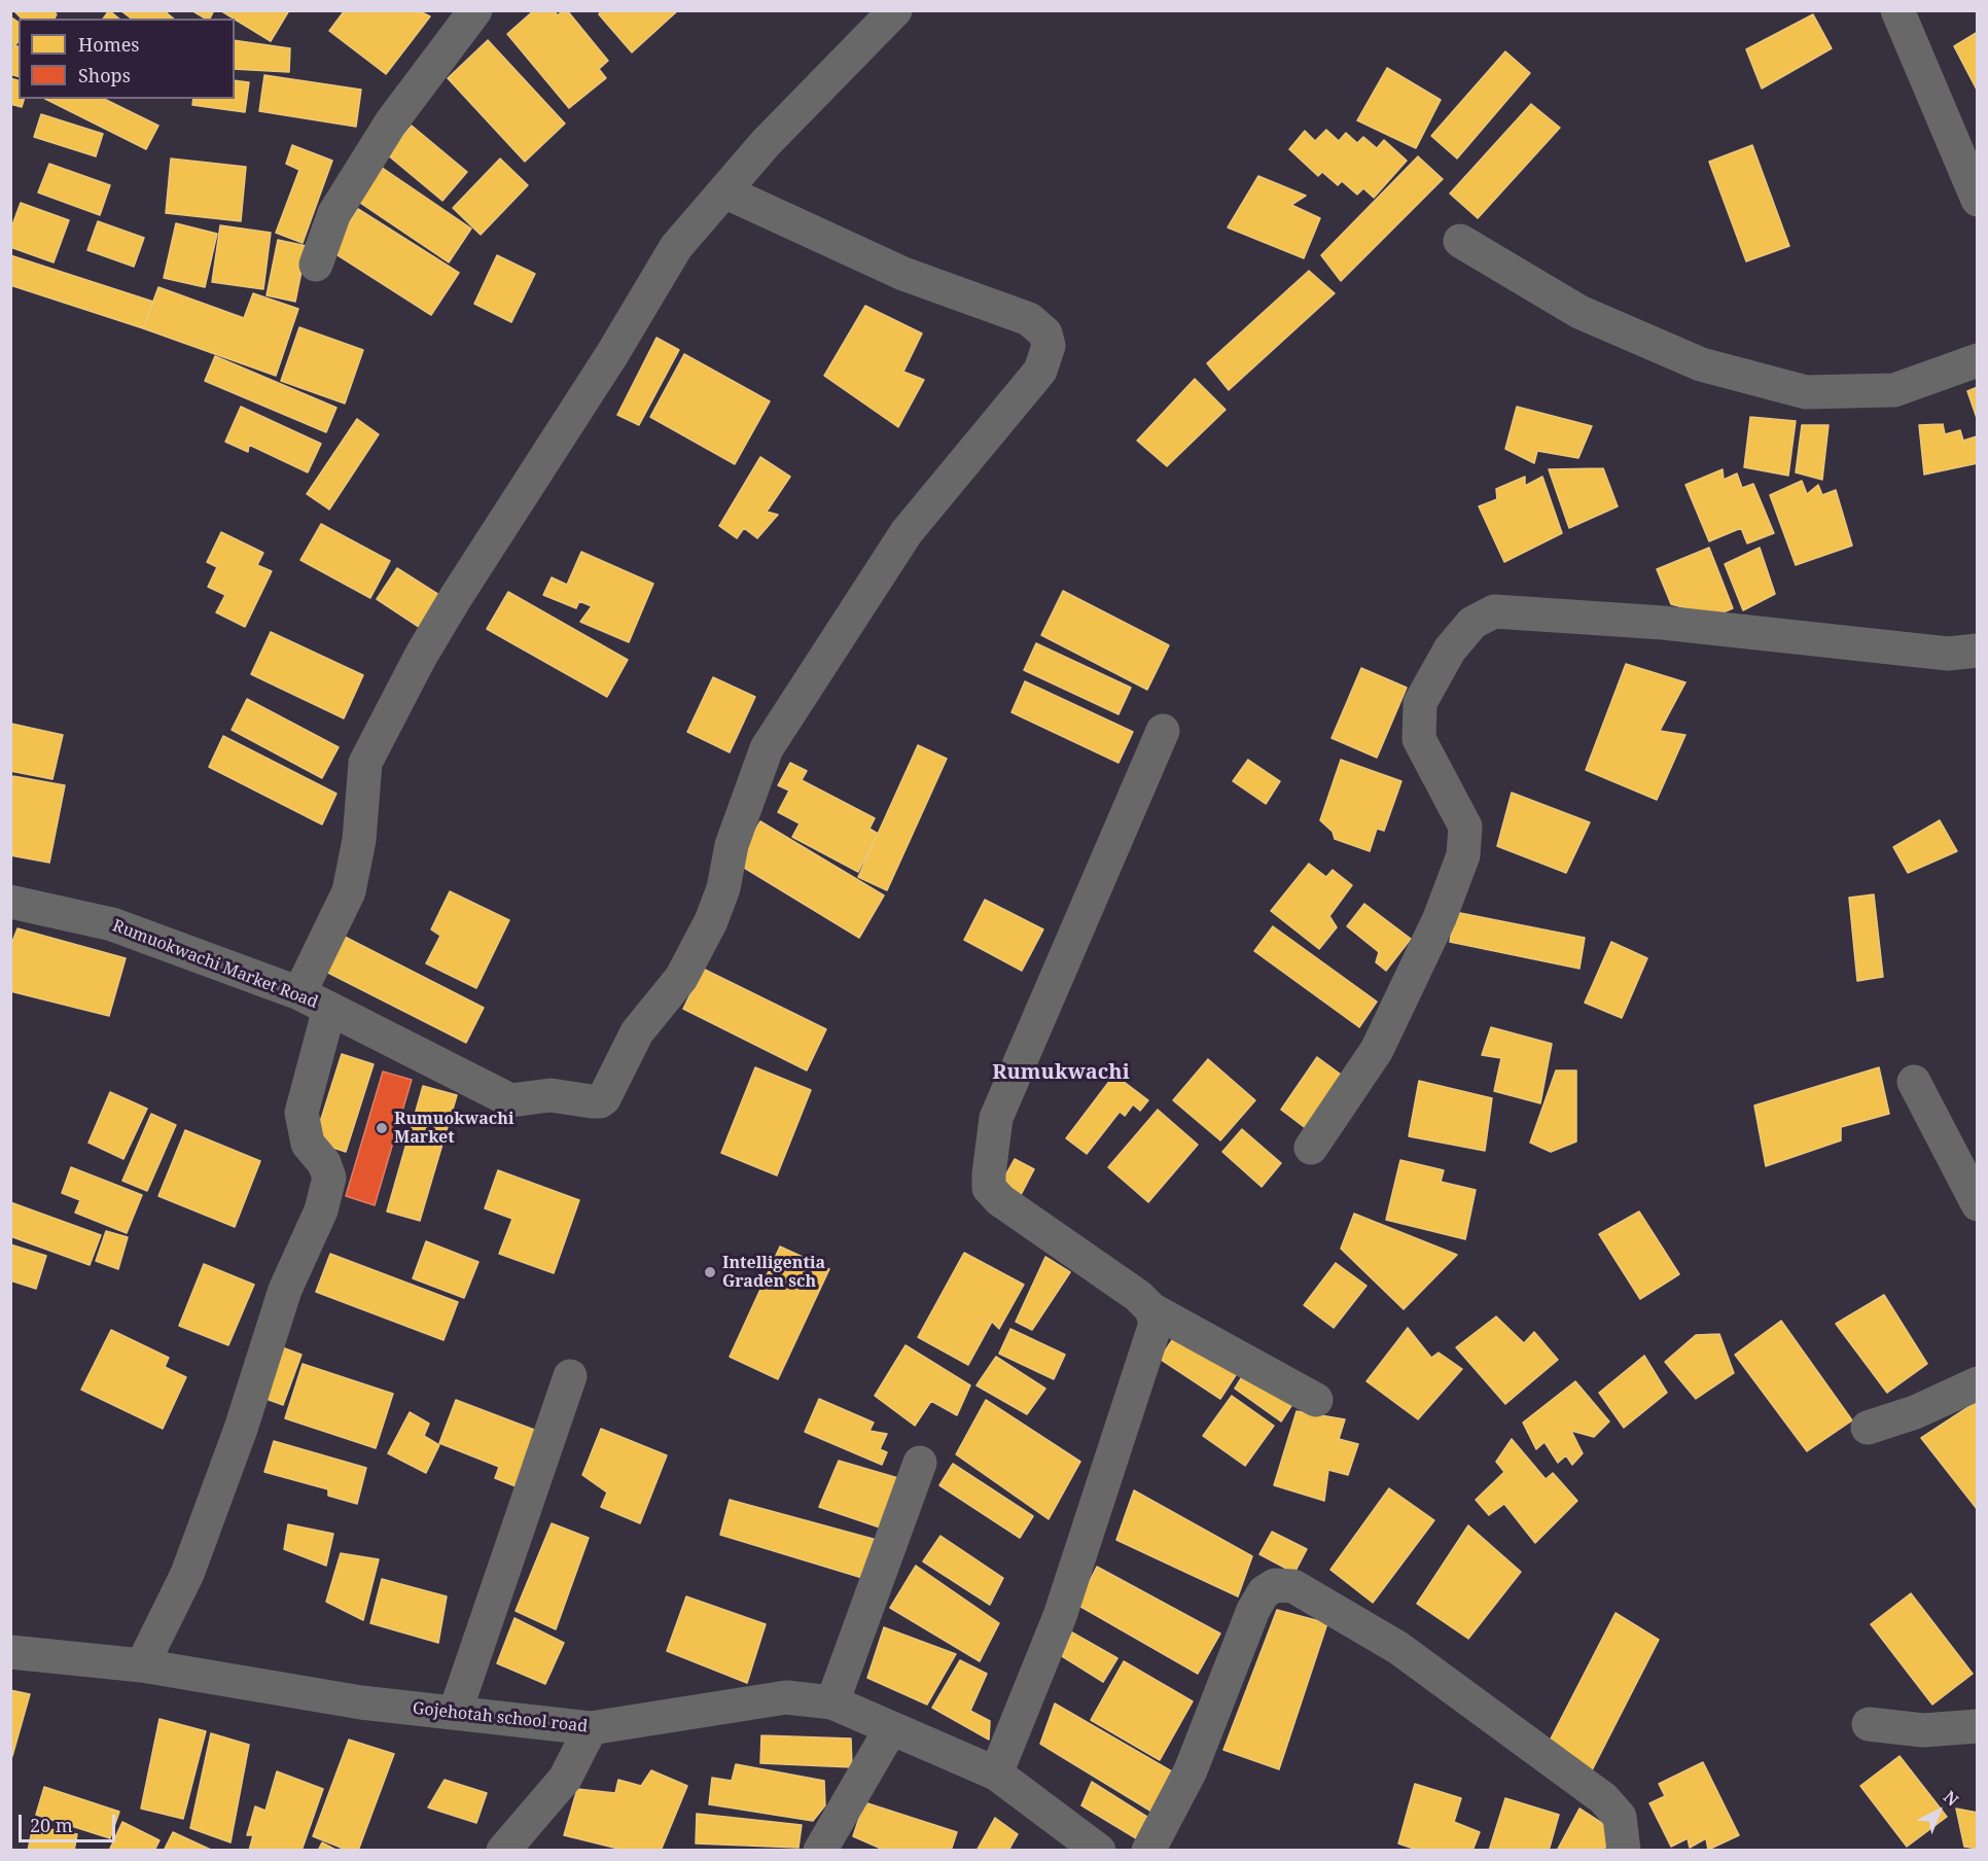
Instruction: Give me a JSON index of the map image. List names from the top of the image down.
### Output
{
  "streets": {
    "street": ["Rumuokwachi Market Road", "Gojehotah school road"]
  },
  "districts": ["Rumukwachi"],
  "places": ["Rumuokwachi Market", "Intelligentia Graden sch"],
  "legend": ["Homes", "Shops"],
  "scale_bar": "20 m",
  "north": "top right"
}
